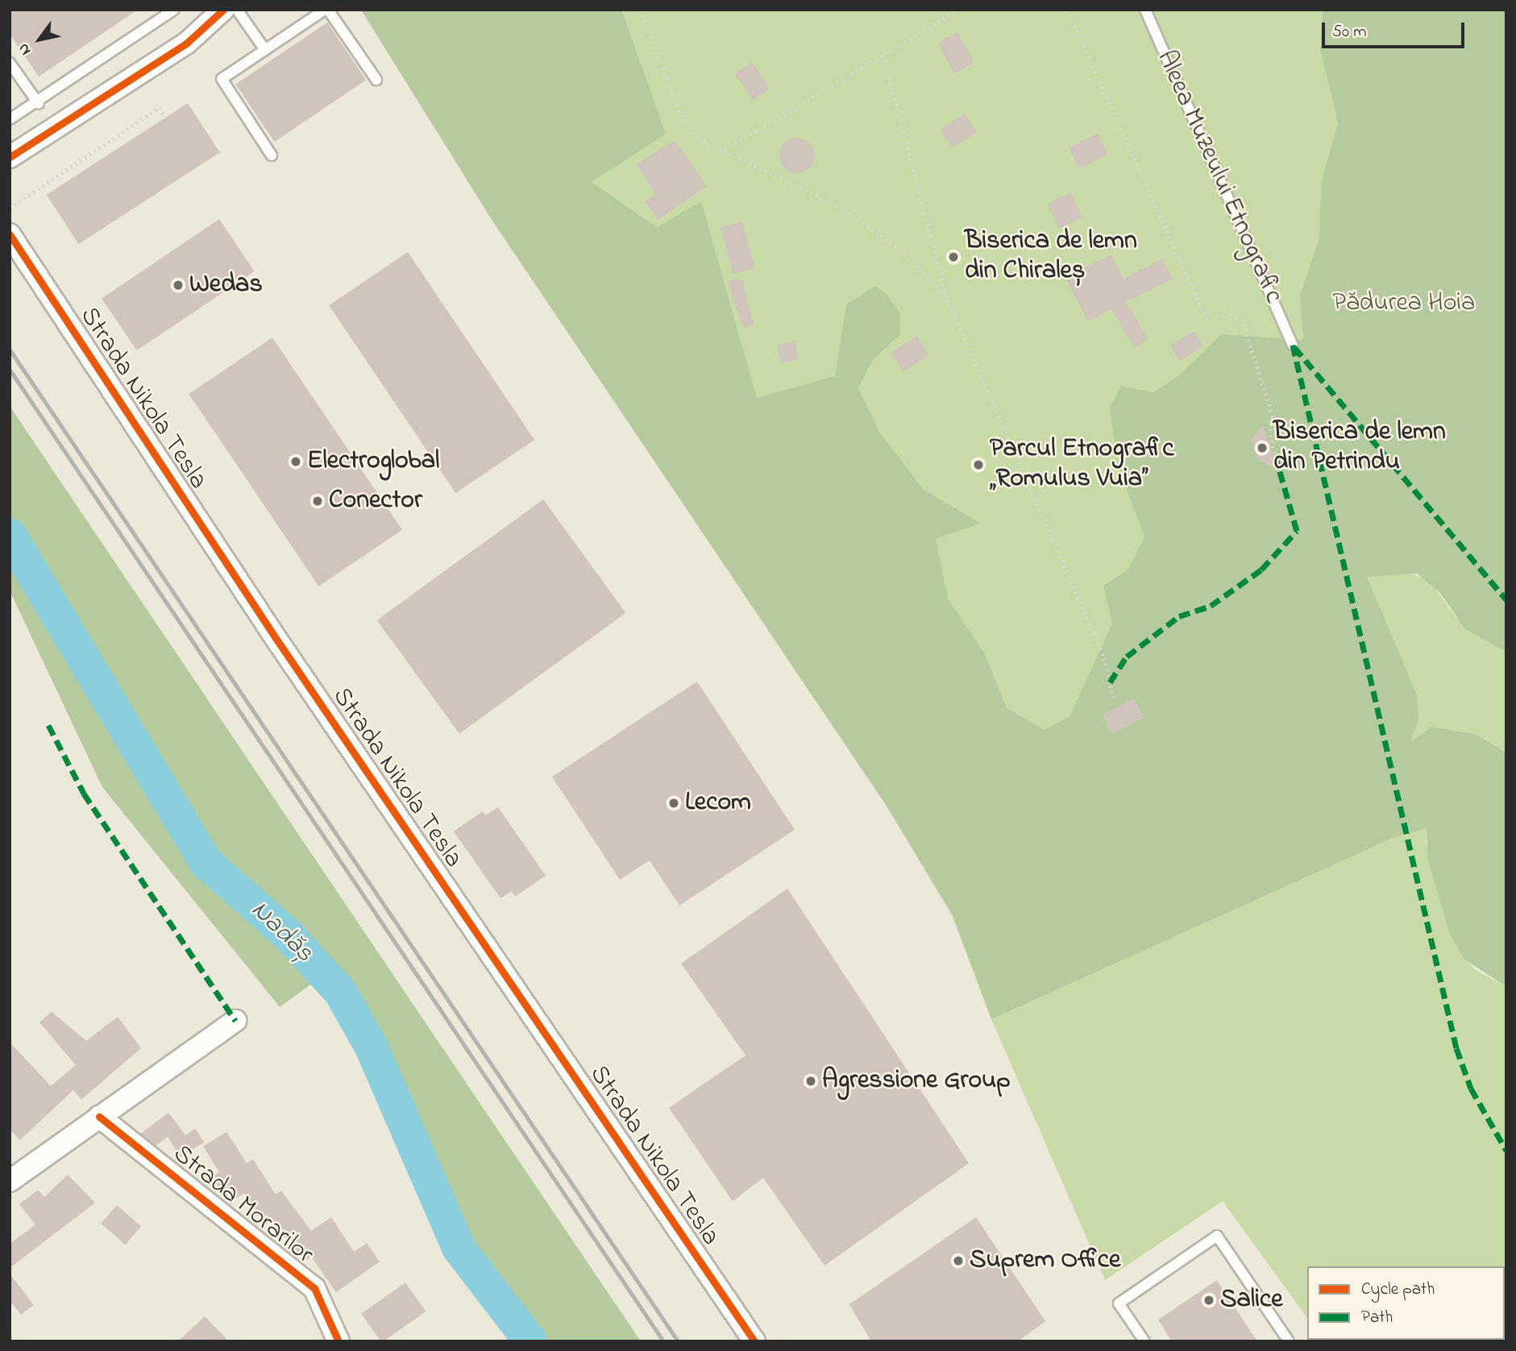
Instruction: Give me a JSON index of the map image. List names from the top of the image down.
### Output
{
  "streets": {
    "street": ["Strada Nikola Tesla", "Strada Morarilor"],
    "lane": ["Aleea Muzeului Etnografic"]
  },
  "water": ["Nadăș"],
  "parks": ["Pădurea Hoia"],
  "places": [
    "Biserica de lemn din Chiraleș",
    "Wedas",
    "Biserica de lemn din Petrindu",
    "Electroglobal",
    "Parcul Etnografic „Romulus Vuia”",
    "Conector",
    "Lecom",
    "Agressione Group",
    "Suprem Office",
    "Salice"
  ],
  "legend": ["Cycle path", "Path"],
  "scale_bar": "50 m",
  "north": "bottom left"
}
